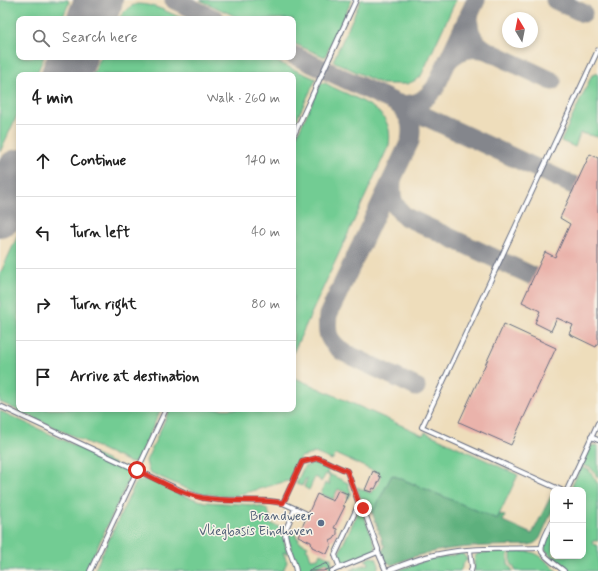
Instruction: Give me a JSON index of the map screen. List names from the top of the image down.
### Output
{
  "places": ["Brandweer Vliegbasis Eindhoven"],
  "north": "top",
  "page": {
    "search": "Search here",
    "heading": ["4 min", "Walk · 260 m"],
    "list": [
      ["Continue", "140 m"],
      ["Turn left", "40 m"],
      ["Turn right", "80 m"],
      "Arrive at destination"
    ],
    "map_buttons": ["+", "−"]
  }
}
